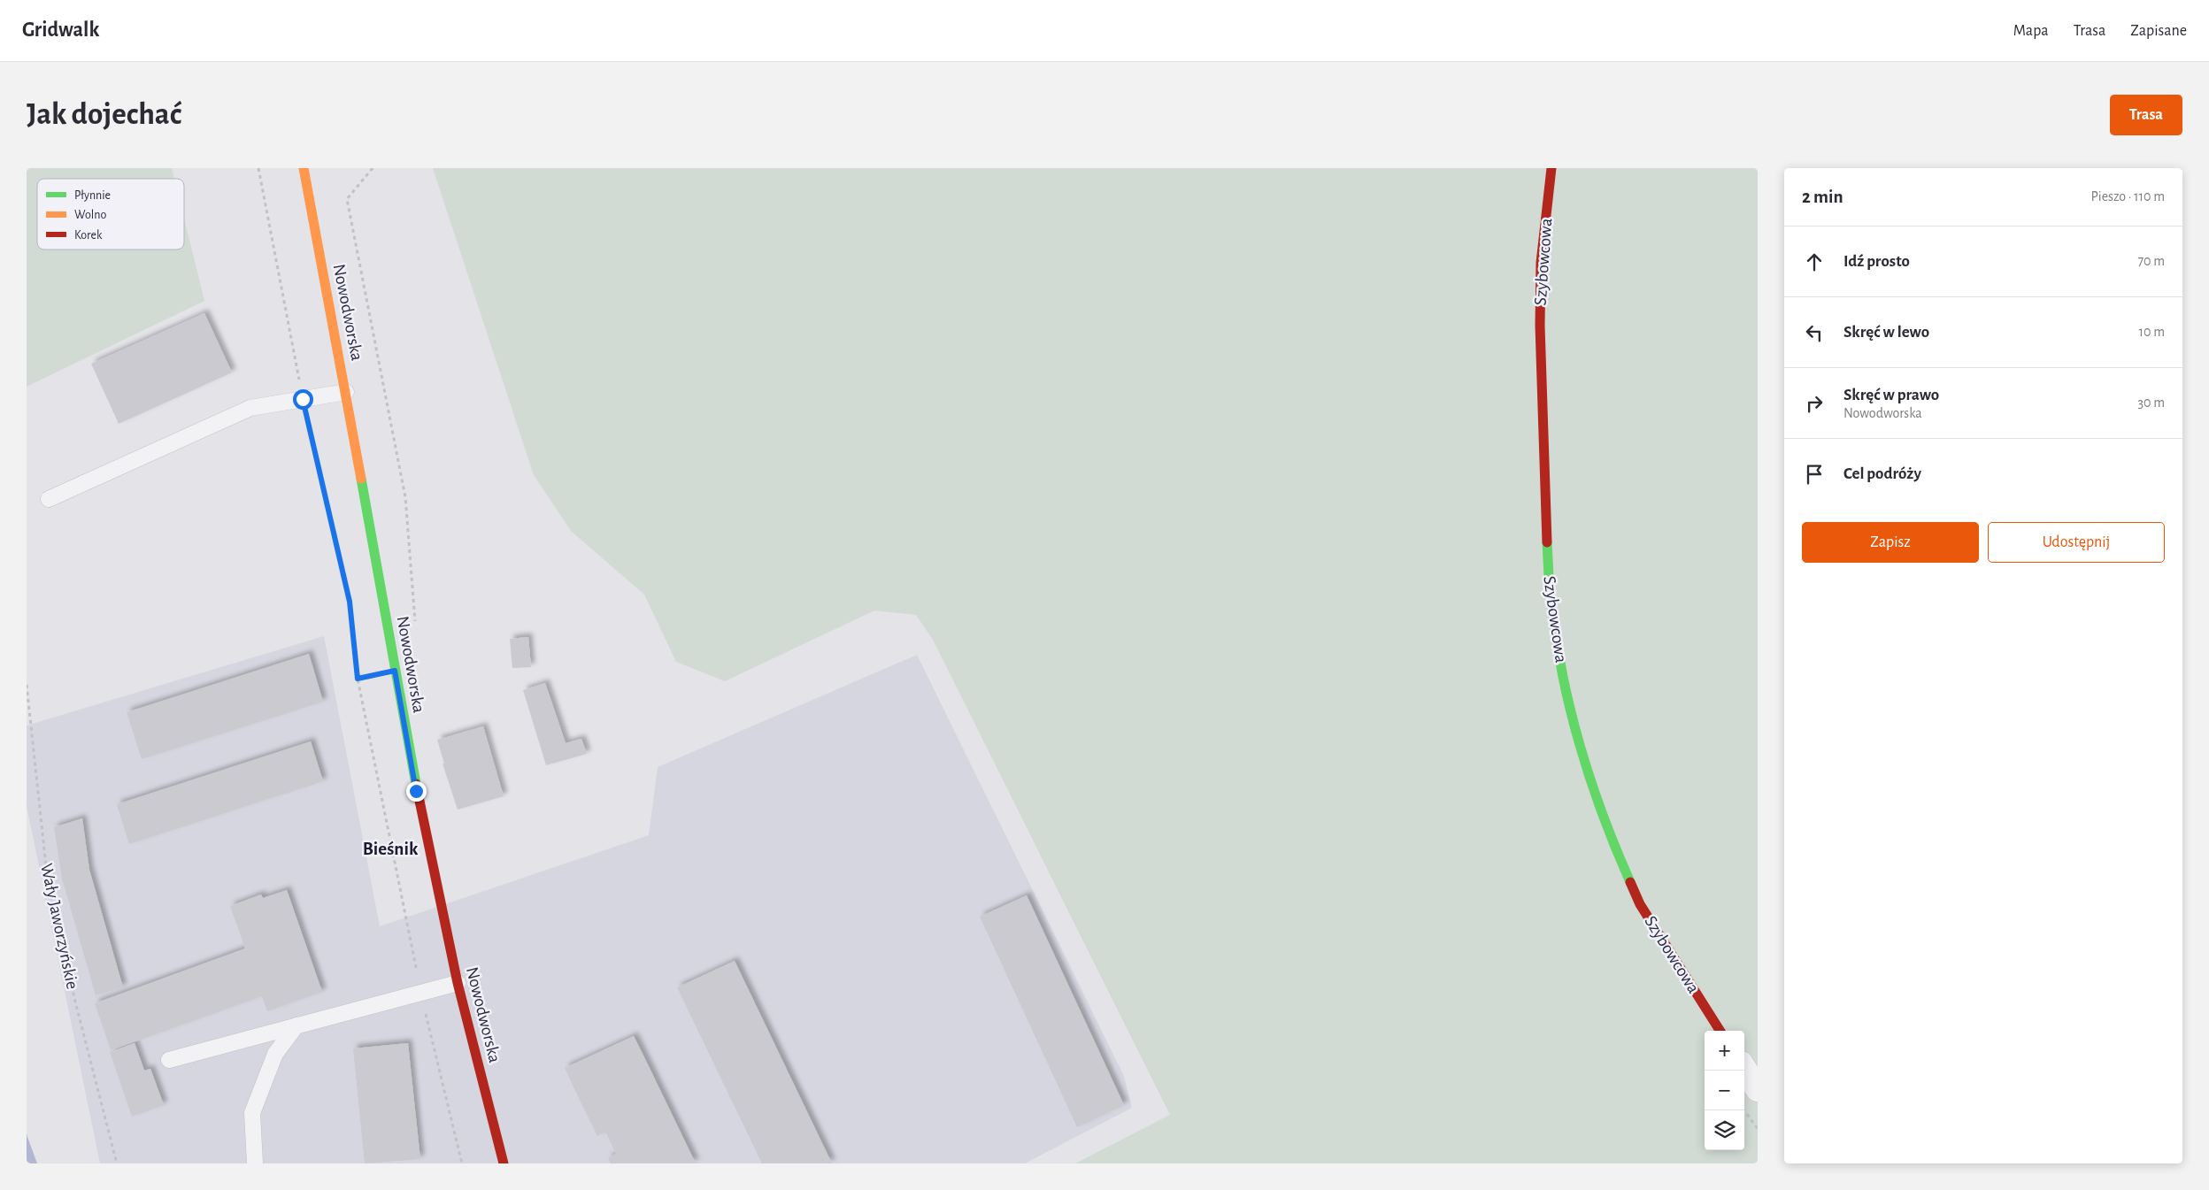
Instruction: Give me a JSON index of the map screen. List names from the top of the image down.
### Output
{
  "streets": {
    "street": ["Szybowcowa", "Nowodworska"],
    "path": ["Wały Jaworzyńskie"]
  },
  "districts": ["Bieśnik"],
  "legend": ["Płynnie", "Wolno", "Korek"],
  "page": {
    "header": "Gridwalk",
    "nav": ["Mapa", "Trasa", "Zapisane"],
    "buttons": [
      "Trasa",
      ["Zapisz", "Udostępnij"]
    ],
    "title": "Jak dojechać",
    "heading": ["2 min", "Pieszo · 110 m"],
    "list": [
      ["Idź prosto", "70 m"],
      ["Skręć w lewo", "10 m"],
      ["Skręć w prawo", "Nowodworska", "30 m"],
      "Cel podróży"
    ],
    "map_buttons": ["+", "−"]
  }
}
